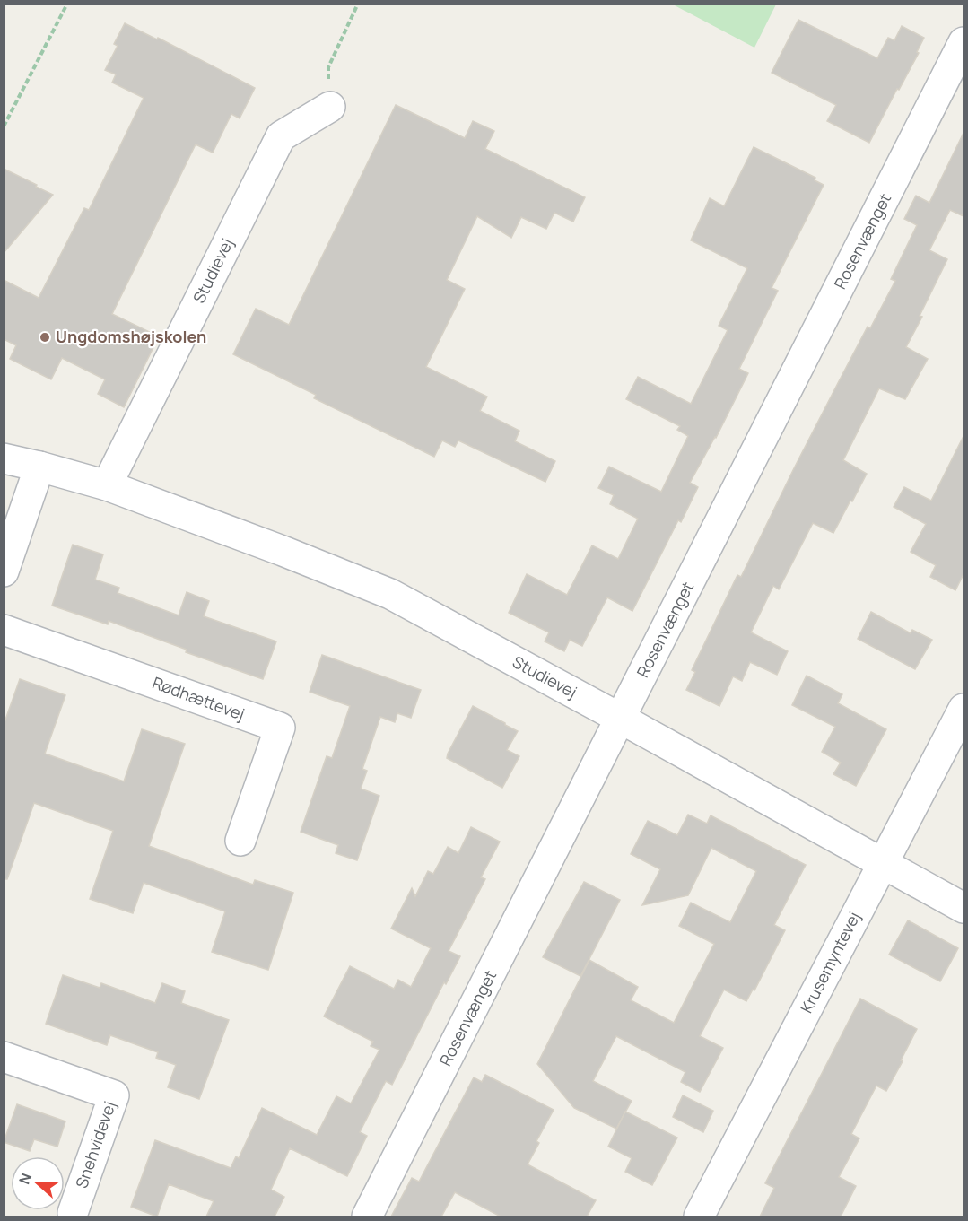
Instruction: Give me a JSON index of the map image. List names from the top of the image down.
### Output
{
  "streets": {
    "street": [
      "Rosenvænget",
      "Studievej",
      "Rødhættevej",
      "Krusemyntevej",
      "Snehvidevej"
    ]
  },
  "crossings": [
    ["Rosenvænget", "Studievej"],
    ["Studievej", "Krusemyntevej"]
  ],
  "places": ["Ungdomshøjskolen"],
  "north": "left"
}
